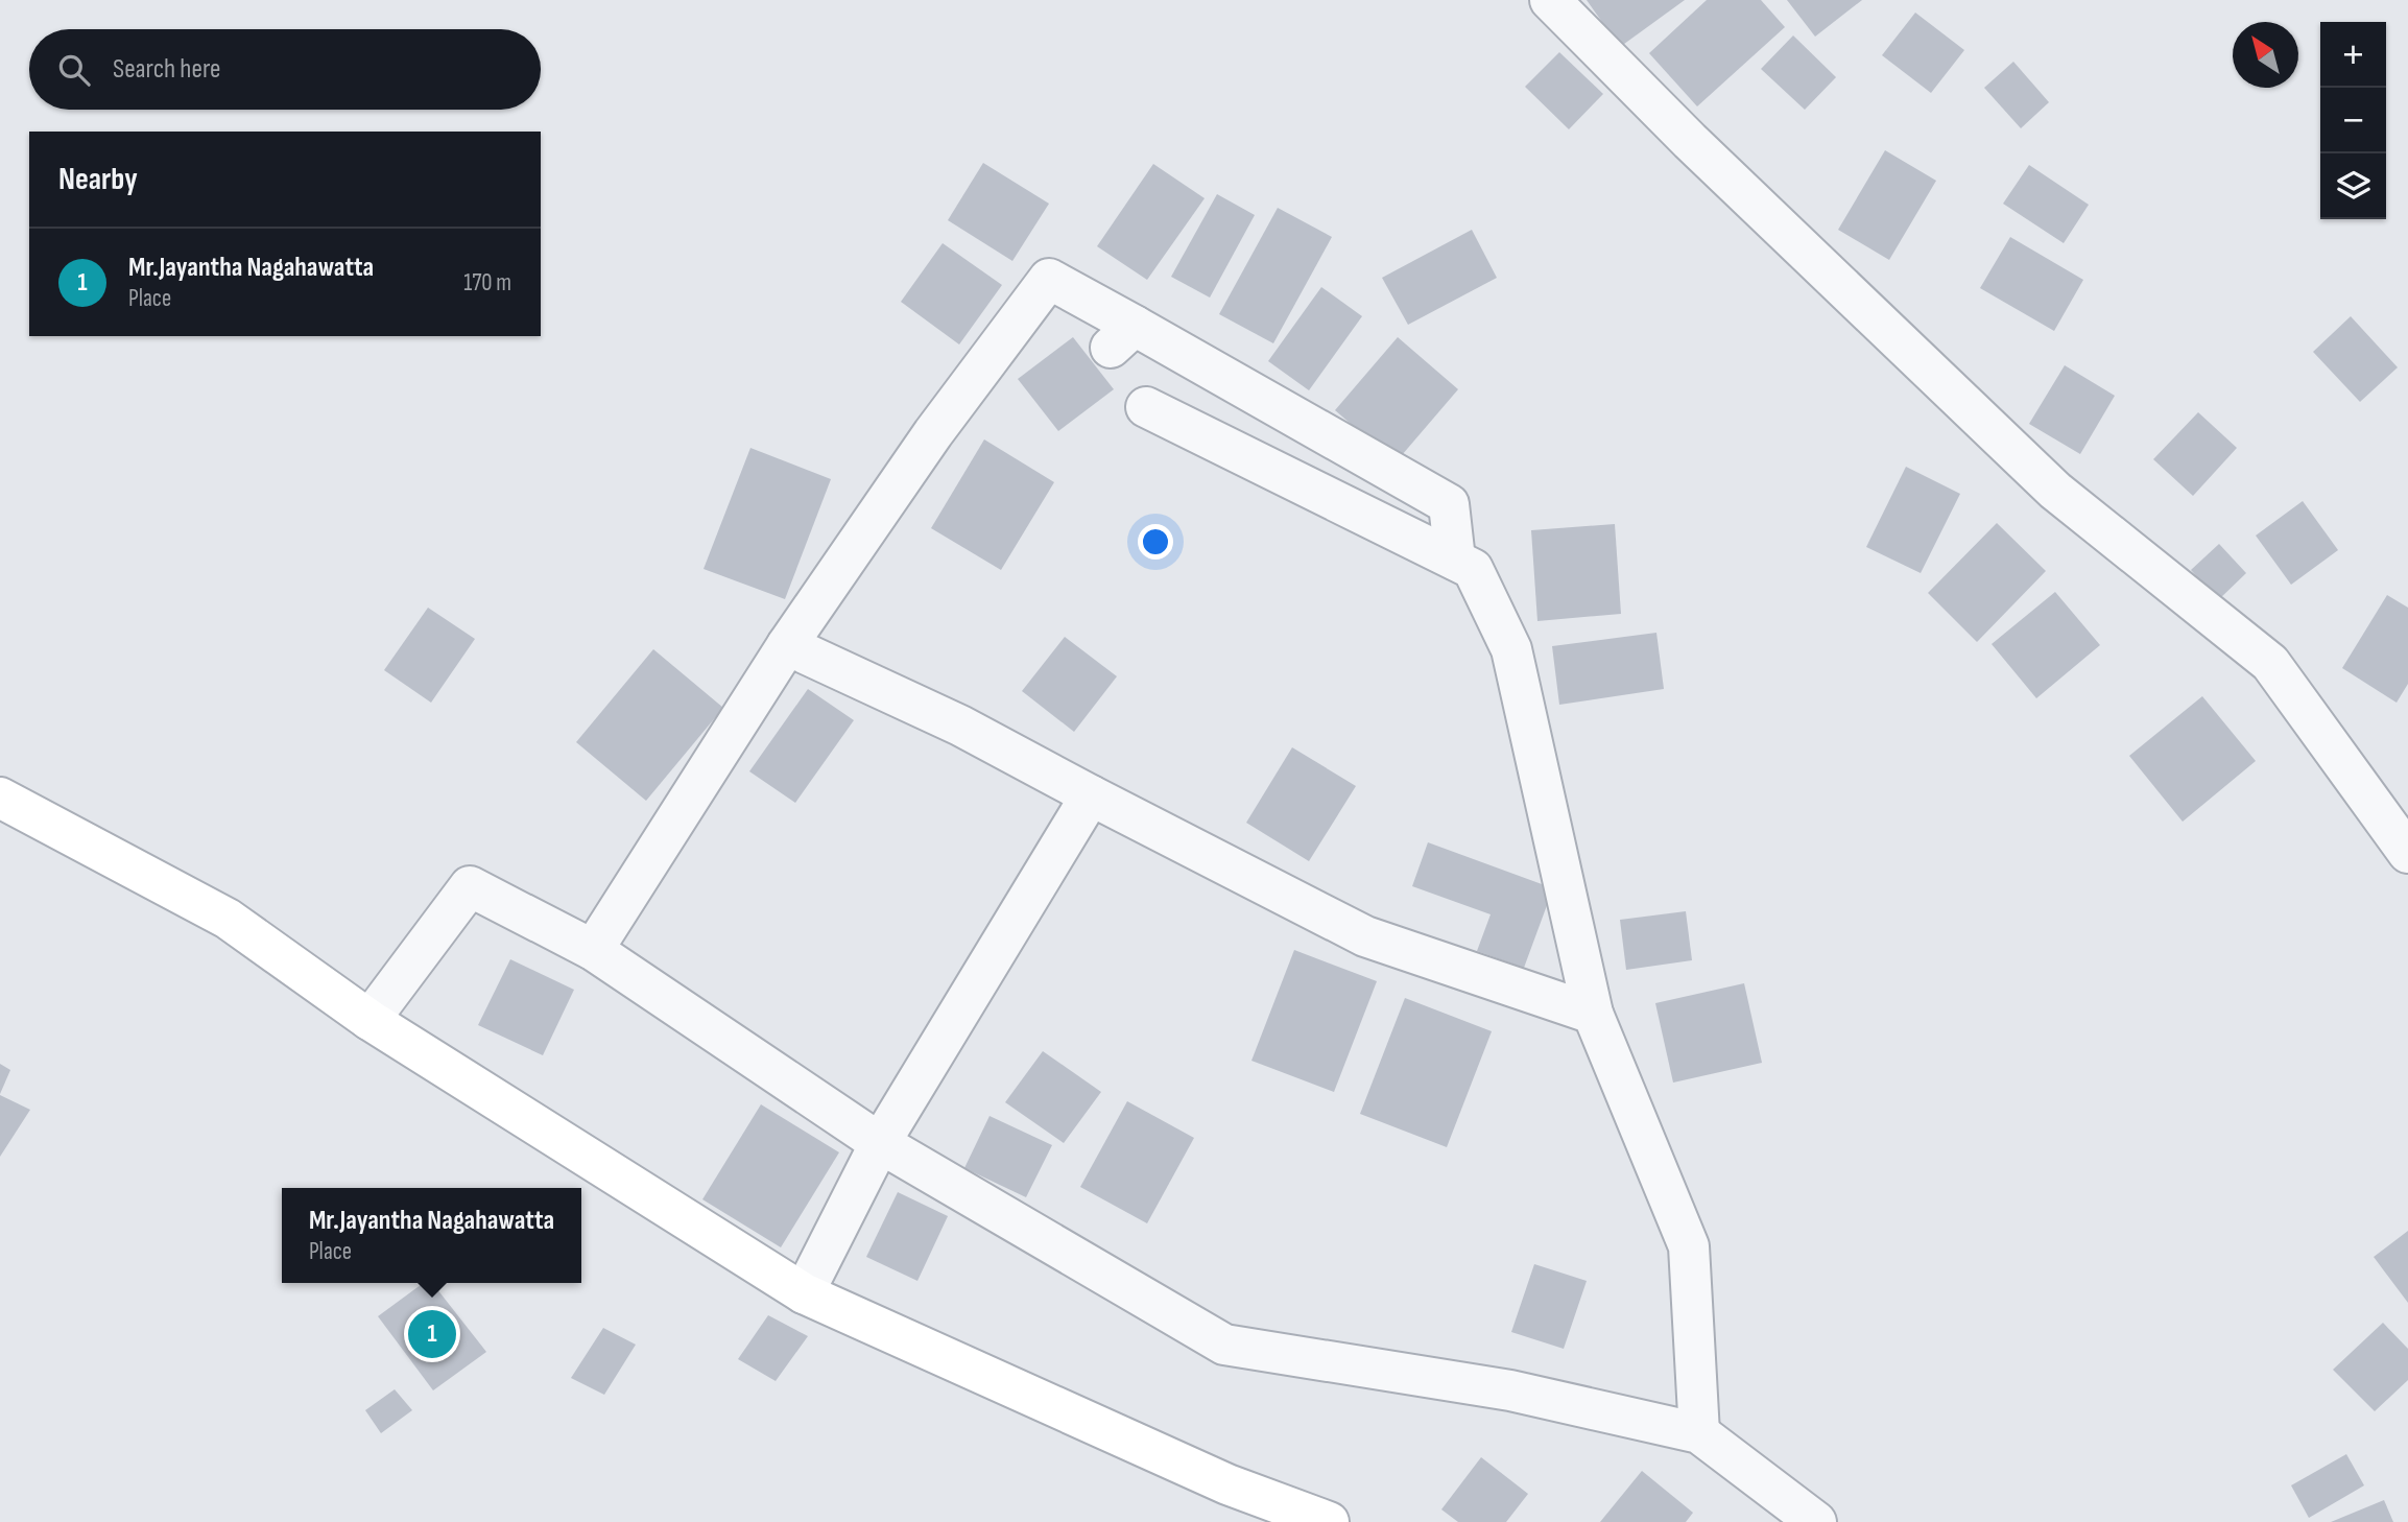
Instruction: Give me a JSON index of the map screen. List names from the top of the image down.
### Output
{
  "north": "top left",
  "page": {
    "map_buttons": ["+", "−"],
    "search": "Search here",
    "heading": "Nearby",
    "list": [
      {
        "mark": "1",
        "name": "Mr.Jayantha Nagahawatta",
        "note": "Place",
        "value": "170 m"
      }
    ],
    "popup": ["Mr.Jayantha Nagahawatta", "Place"],
    "pins": "1"
  }
}
